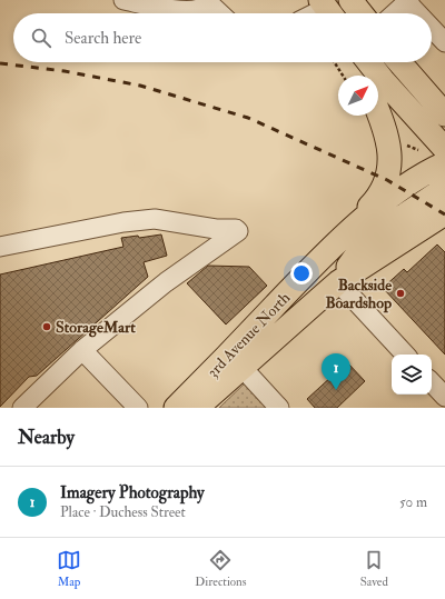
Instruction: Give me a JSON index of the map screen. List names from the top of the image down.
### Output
{
  "streets": {
    "main road": ["3rd Avenue North"]
  },
  "places": ["Backside Boardshop", "StorageMart"],
  "north": "top right",
  "page": {
    "search": "Search here",
    "pins": "1",
    "heading": "Nearby",
    "list": [
      {
        "mark": "1",
        "name": "Imagery Photography",
        "note": "Place · Duchess Street",
        "value": "50 m"
      }
    ],
    "nav": ["Map", "Directions", "Saved"]
  }
}
